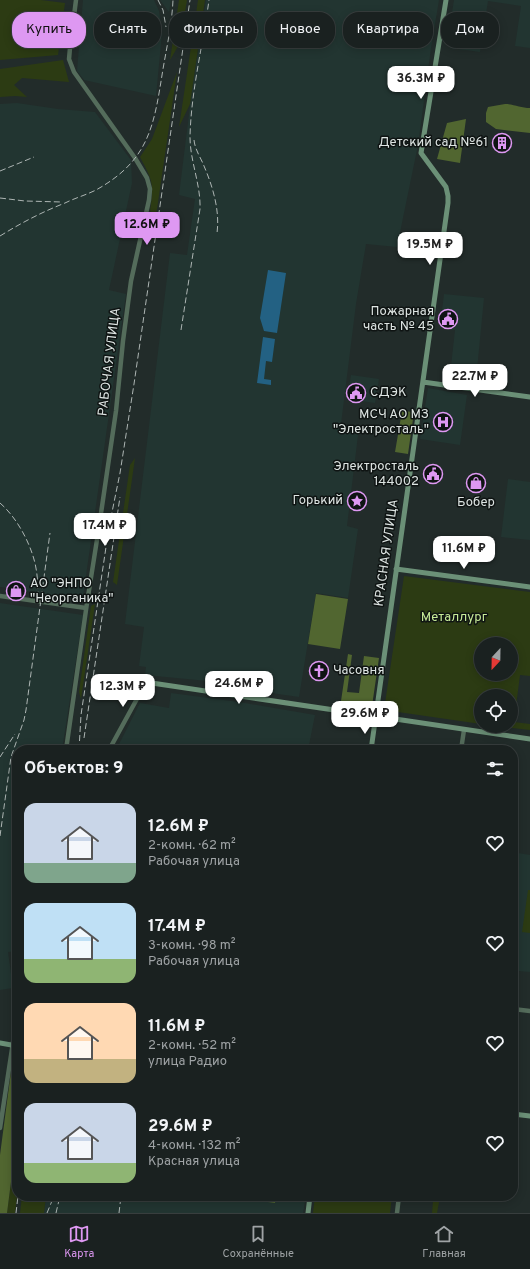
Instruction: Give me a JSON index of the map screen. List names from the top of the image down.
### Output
{
  "streets": {
    "main road": ["КРАСНАЯ УЛИЦА"],
    "street": ["РАБОЧАЯ УЛИЦА"]
  },
  "parks": ["Металлург"],
  "places": {
    "building": ["Детский сад №61"],
    "public building": ["Пожарная часть № 45", "СДЭК", "Электросталь 144002"],
    "hospital": ["МСЧ АО МЗ \"Электросталь\""],
    "shop": ["Бобер", "АО \"ЭНПО \"Неорганика\""],
    "place": ["Горький"],
    "church": ["Часовня"]
  },
  "north": "bottom",
  "page": {
    "chip": [
      "Купить",
      "Снять",
      "Фильтры",
      "Новое",
      "Квартира",
      "Дом"
    ],
    "price": [
      "36.3M ₽",
      "12.6M ₽",
      "19.5M ₽",
      "22.7M ₽",
      "17.4M ₽",
      "11.6M ₽",
      "24.6M ₽",
      "12.3M ₽",
      "29.6M ₽"
    ],
    "heading": "Объектов: 9",
    "list": [
      {
        "name": "12.6M ₽",
        "note": "2-комн. · 62 m² · Рабочая улица"
      },
      {
        "name": "17.4M ₽",
        "note": "3-комн. · 98 m² · Рабочая улица"
      },
      {
        "name": "11.6M ₽",
        "note": "2-комн. · 52 m² · улица Радио"
      },
      {
        "name": "29.6M ₽",
        "note": "4-комн. · 132 m² · Красная улица"
      }
    ],
    "tabs": ["Карта", "Сохранённые", "Главная"]
  }
}
